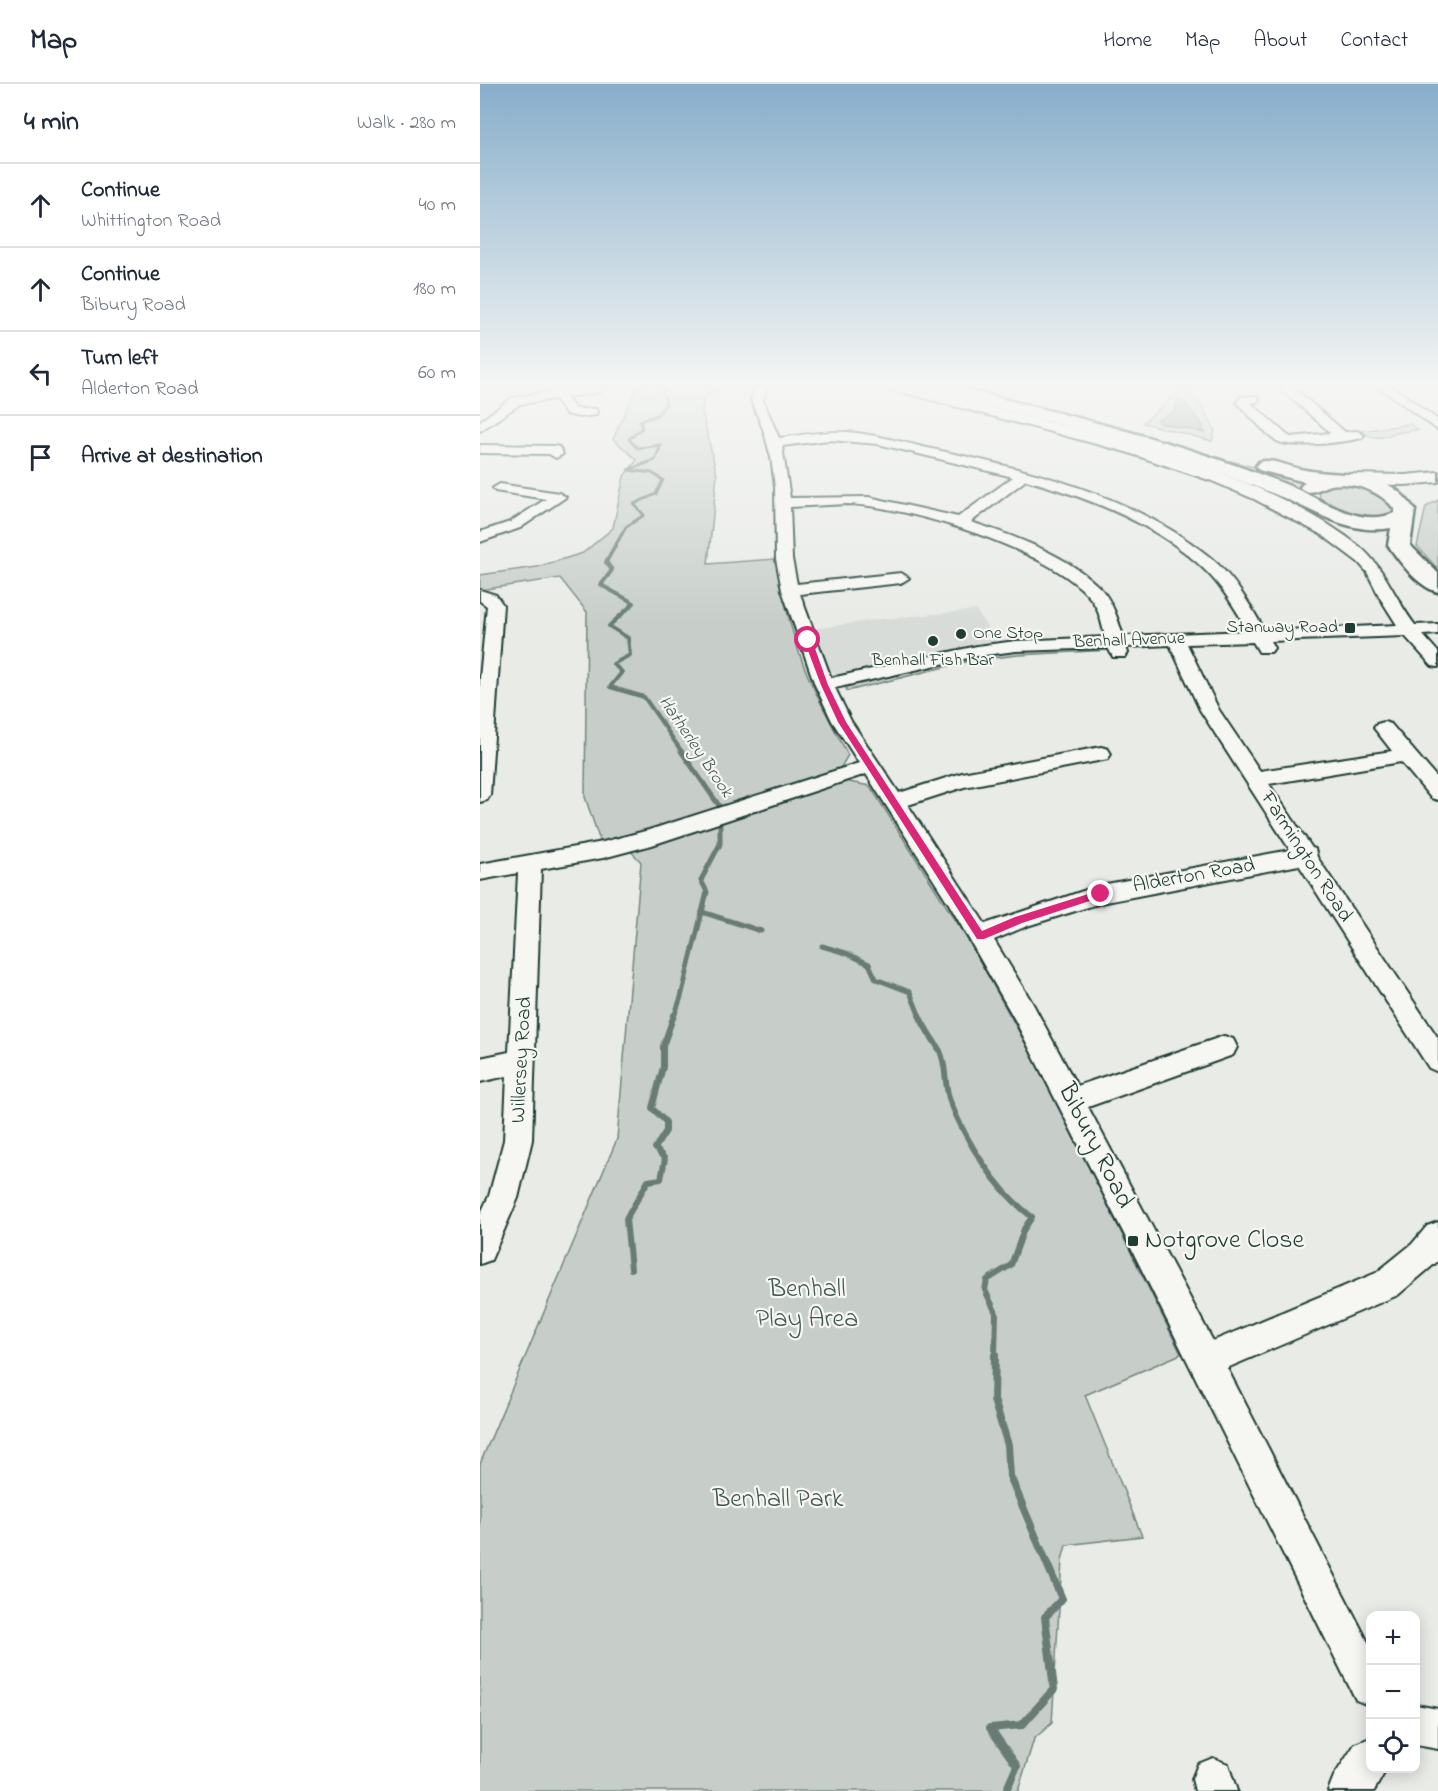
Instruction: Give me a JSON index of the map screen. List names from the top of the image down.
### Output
{
  "streets": {
    "street": [
      "Benhall Avenue",
      "Farmington Road",
      "Alderton Road",
      "Willersey Road",
      "Bibury Road"
    ]
  },
  "crossings": [
    ["Benhall Avenue", "Farmington Road"],
    ["Benhall Avenue", "Bibury Road"],
    ["Farmington Road", "Alderton Road"],
    ["Alderton Road", "Bibury Road"]
  ],
  "water": ["Hatherley Brook"],
  "parks": ["Benhall Play Area", "Benhall Park"],
  "places": {
    "transit": ["Stanway Road", "Notgrove Close"],
    "other": ["One Stop", "Benhall Fish Bar"]
  },
  "page": {
    "header": "Map",
    "nav": [
      "Home",
      "Map",
      "About",
      "Contact"
    ],
    "heading": ["4 min", "Walk · 280 m"],
    "list": [
      ["Continue", "Whittington Road", "40 m"],
      ["Continue", "Bibury Road", "180 m"],
      ["Turn left", "Alderton Road", "60 m"],
      "Arrive at destination"
    ],
    "map_buttons": ["+", "−"]
  }
}
